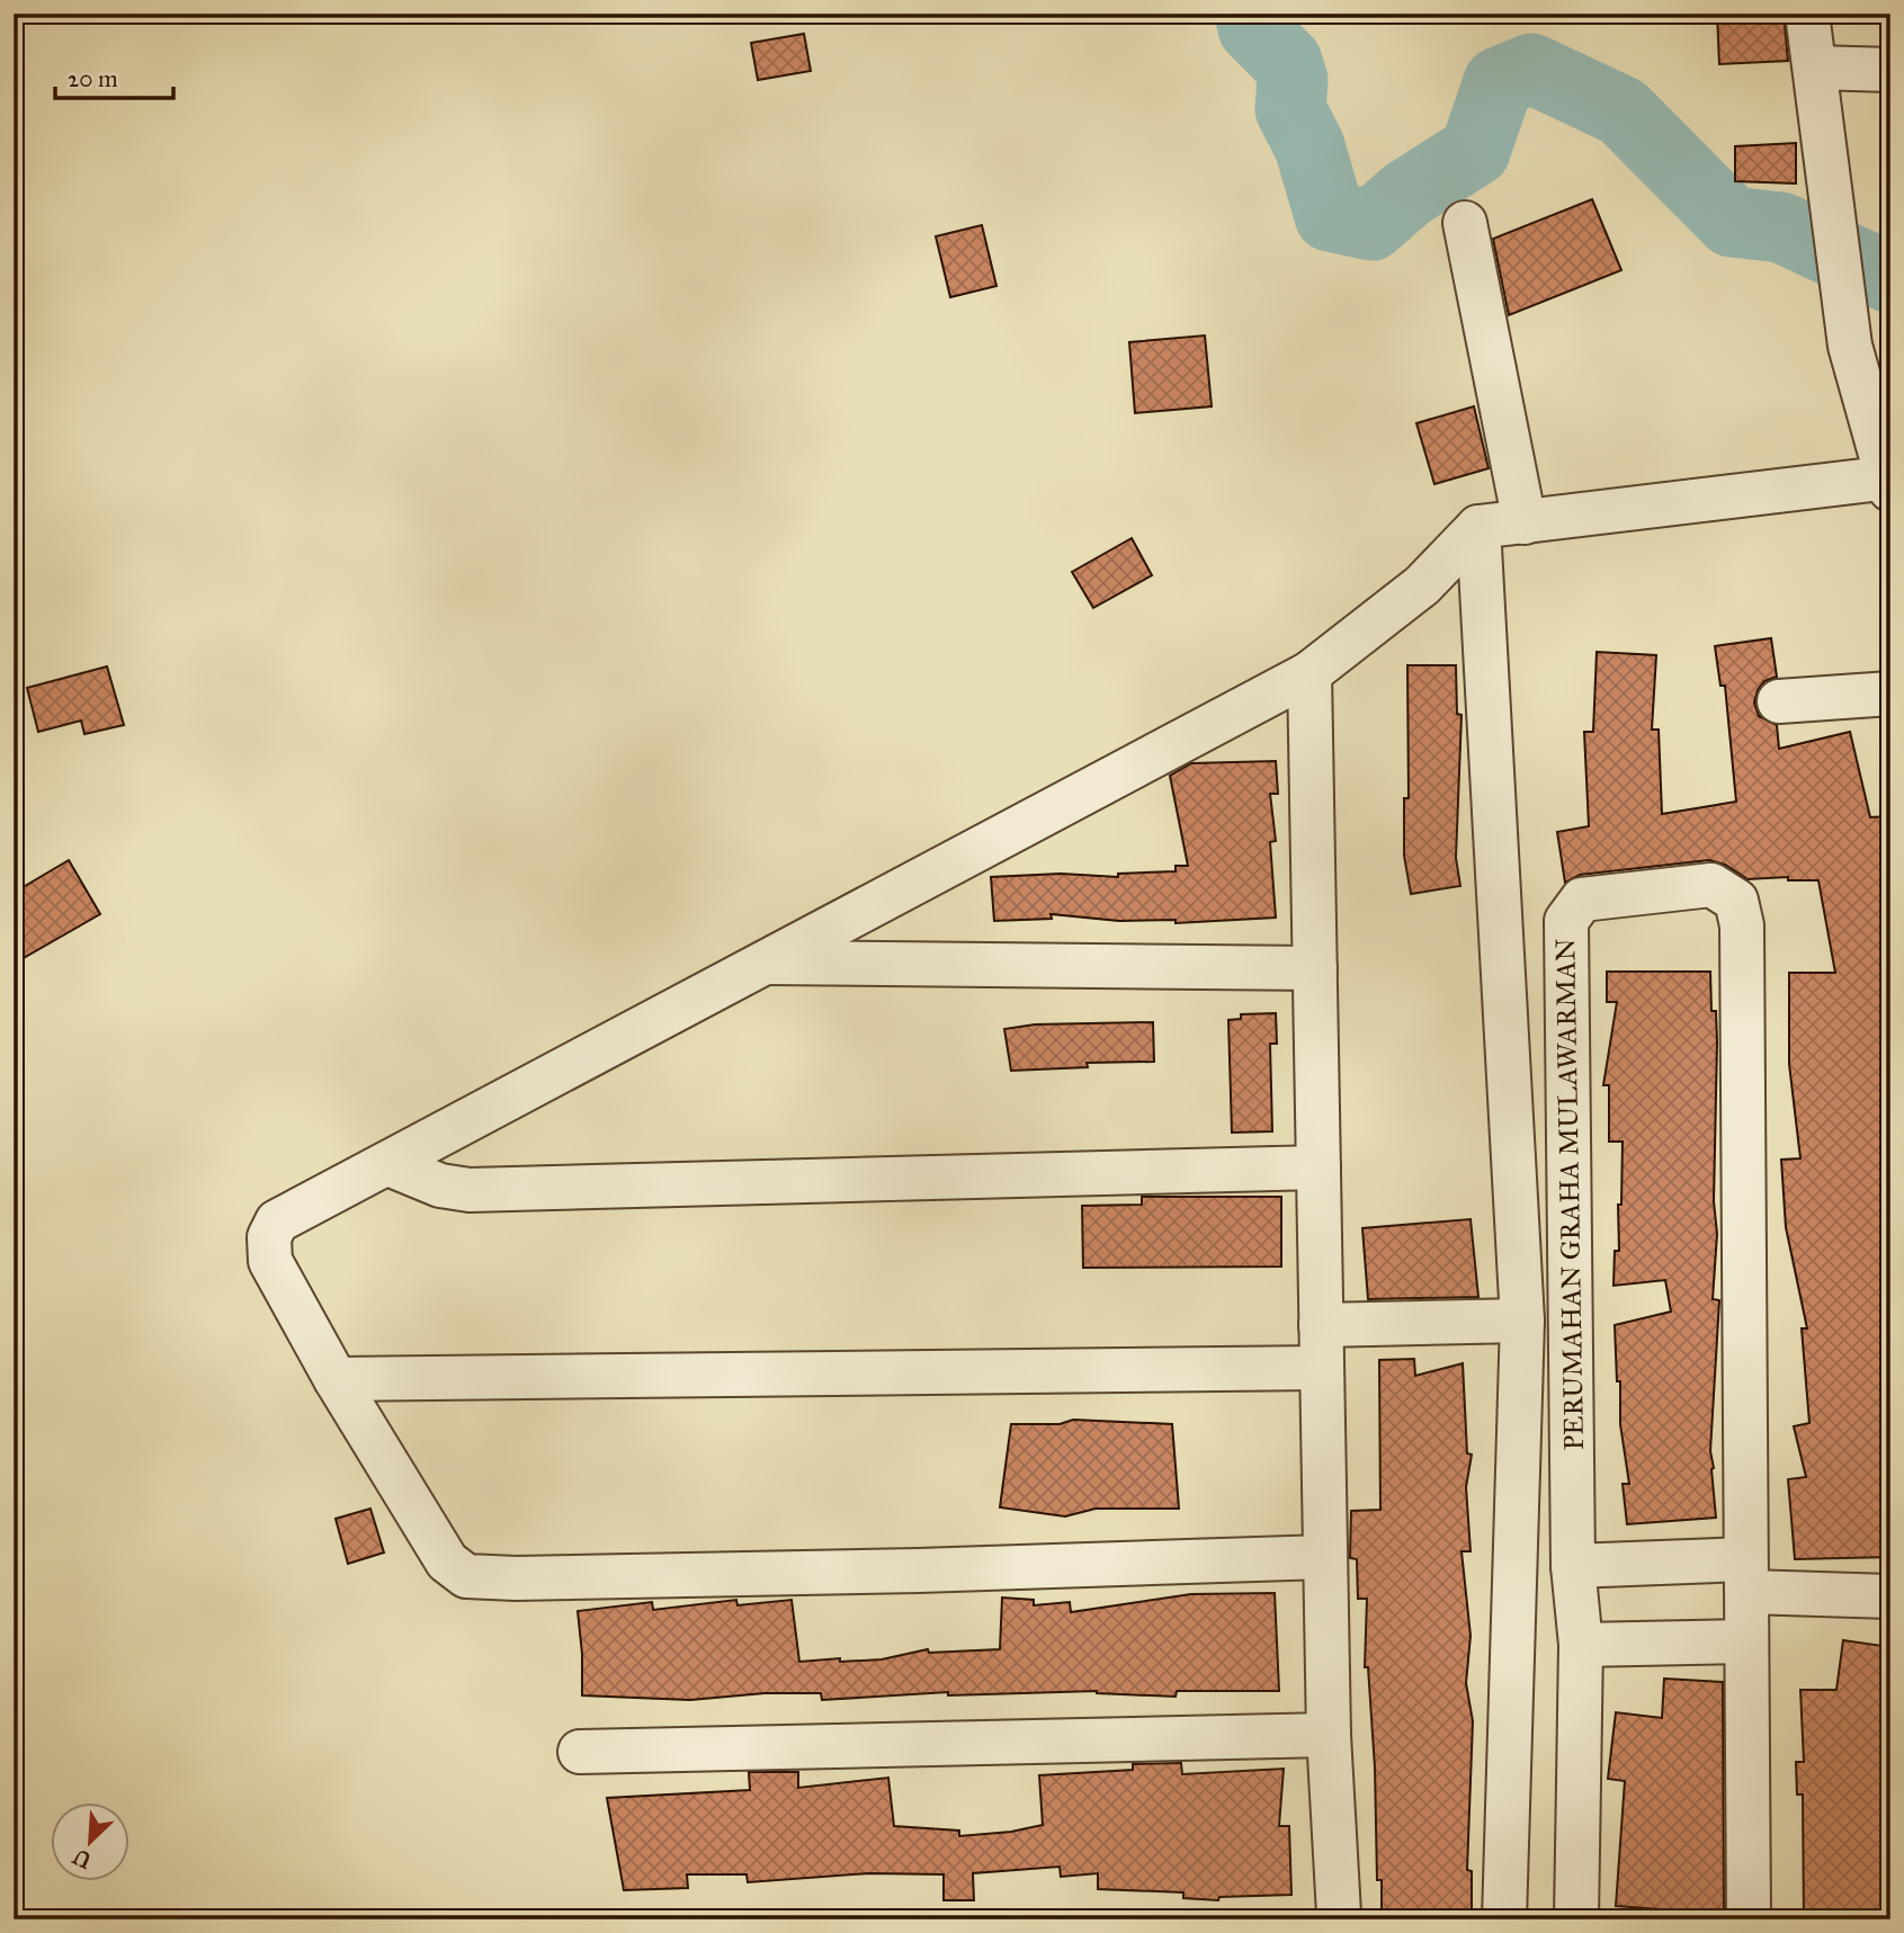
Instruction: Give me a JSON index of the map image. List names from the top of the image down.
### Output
{
  "streets": {
    "street": ["PERUMAHAN GRAHA MULAWARMAN"]
  },
  "scale_bar": "20 m",
  "north": "bottom left"
}
